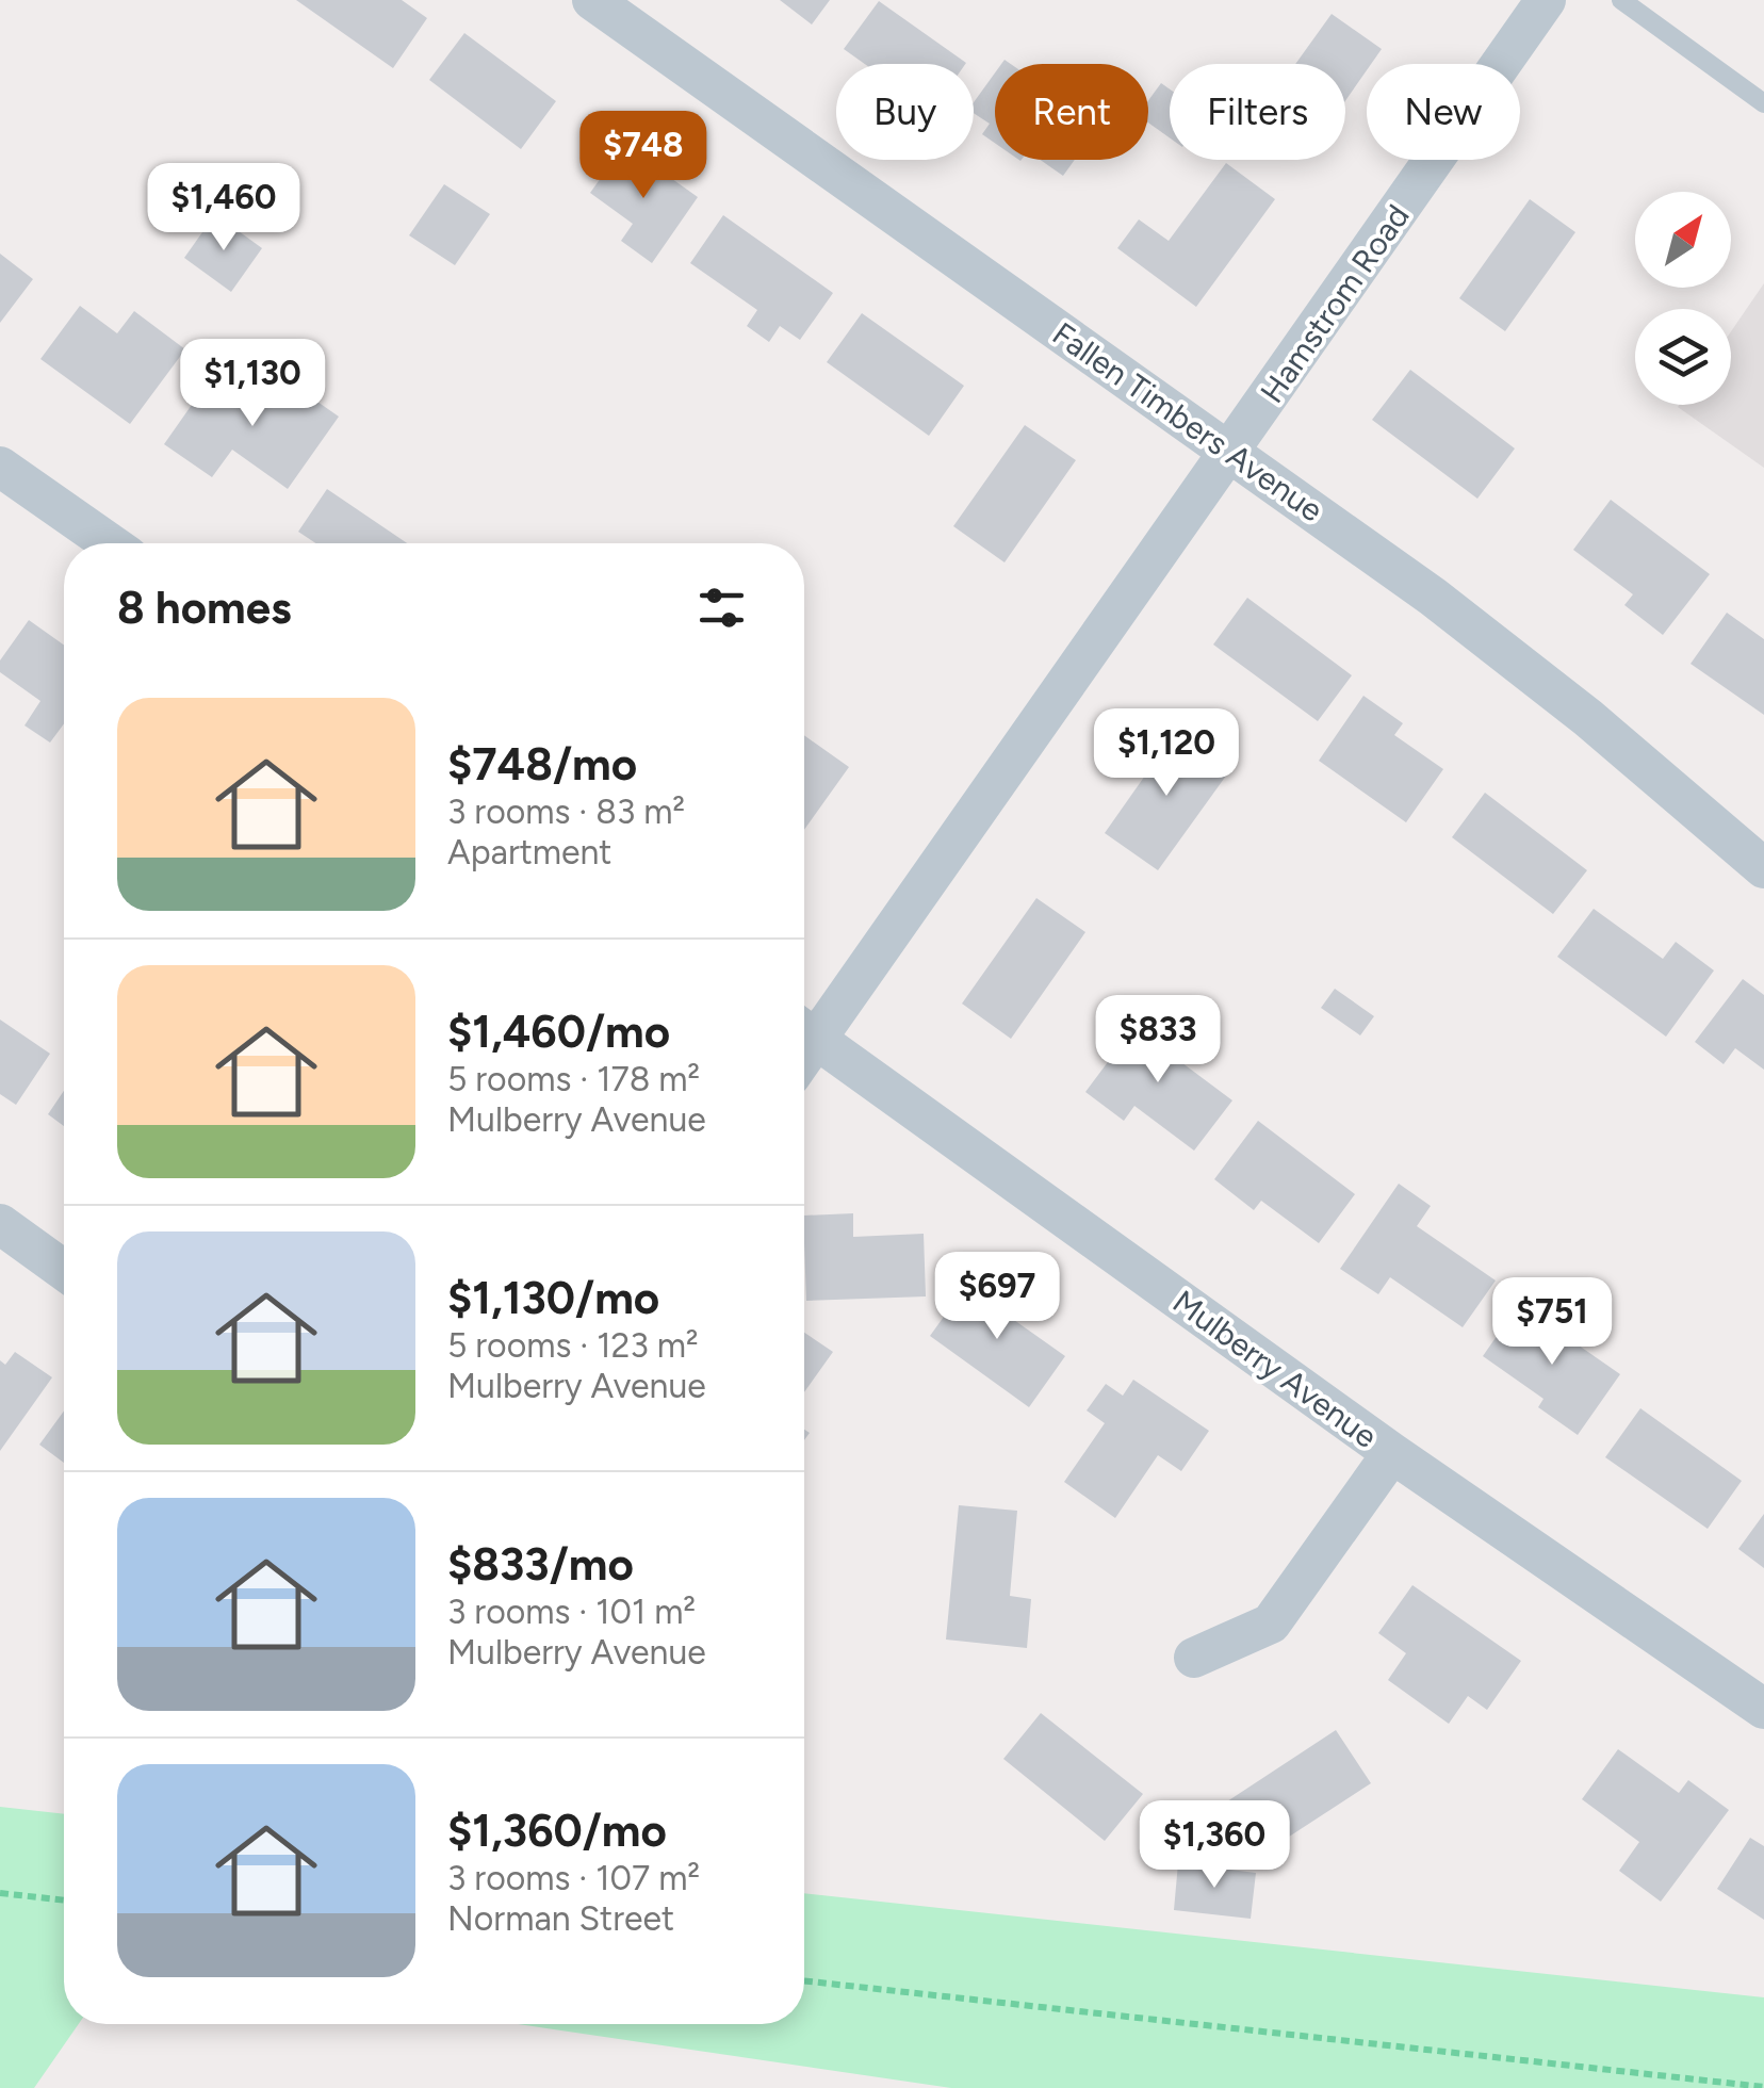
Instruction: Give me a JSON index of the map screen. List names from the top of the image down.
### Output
{
  "streets": {
    "street": ["Hamstrom Road", "Fallen Timbers Avenue", "Mulberry Avenue"]
  },
  "crossings": [
    ["Hamstrom Road", "Fallen Timbers Avenue"],
    ["Hamstrom Road", "Mulberry Avenue"]
  ],
  "north": "top right",
  "page": {
    "chip": [
      "Buy",
      "Rent",
      "Filters",
      "New"
    ],
    "price": [
      "$748",
      "$1,460",
      "$1,130",
      "$1,120",
      "$833",
      "$697",
      "$751",
      "$1,360"
    ],
    "heading": "8 homes",
    "list": [
      {
        "name": "$748/mo",
        "note": "3 rooms · 83 m² · Apartment"
      },
      {
        "name": "$1,460/mo",
        "note": "5 rooms · 178 m² · Mulberry Avenue"
      },
      {
        "name": "$1,130/mo",
        "note": "5 rooms · 123 m² · Mulberry Avenue"
      },
      {
        "name": "$833/mo",
        "note": "3 rooms · 101 m² · Mulberry Avenue"
      },
      {
        "name": "$1,360/mo",
        "note": "3 rooms · 107 m² · Norman Street"
      }
    ]
  }
}
